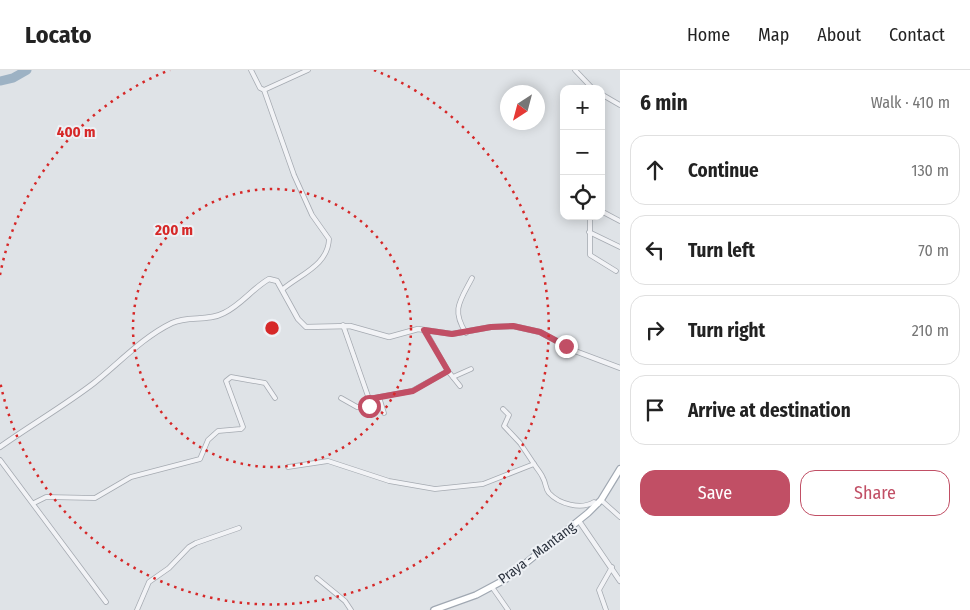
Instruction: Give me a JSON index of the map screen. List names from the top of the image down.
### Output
{
  "streets": {
    "main road": ["Praya - Mantang"]
  },
  "north": "bottom left",
  "page": {
    "header": "Locato",
    "nav": [
      "Home",
      "Map",
      "About",
      "Contact"
    ],
    "heading": ["6 min", "Walk · 410 m"],
    "map_buttons": ["+", "−"],
    "list": [
      ["Continue", "130 m"],
      ["Turn left", "70 m"],
      ["Turn right", "210 m"],
      "Arrive at destination"
    ],
    "buttons": ["Save", "Share"]
  },
  "rings": ["400 m", "200 m"]
}
